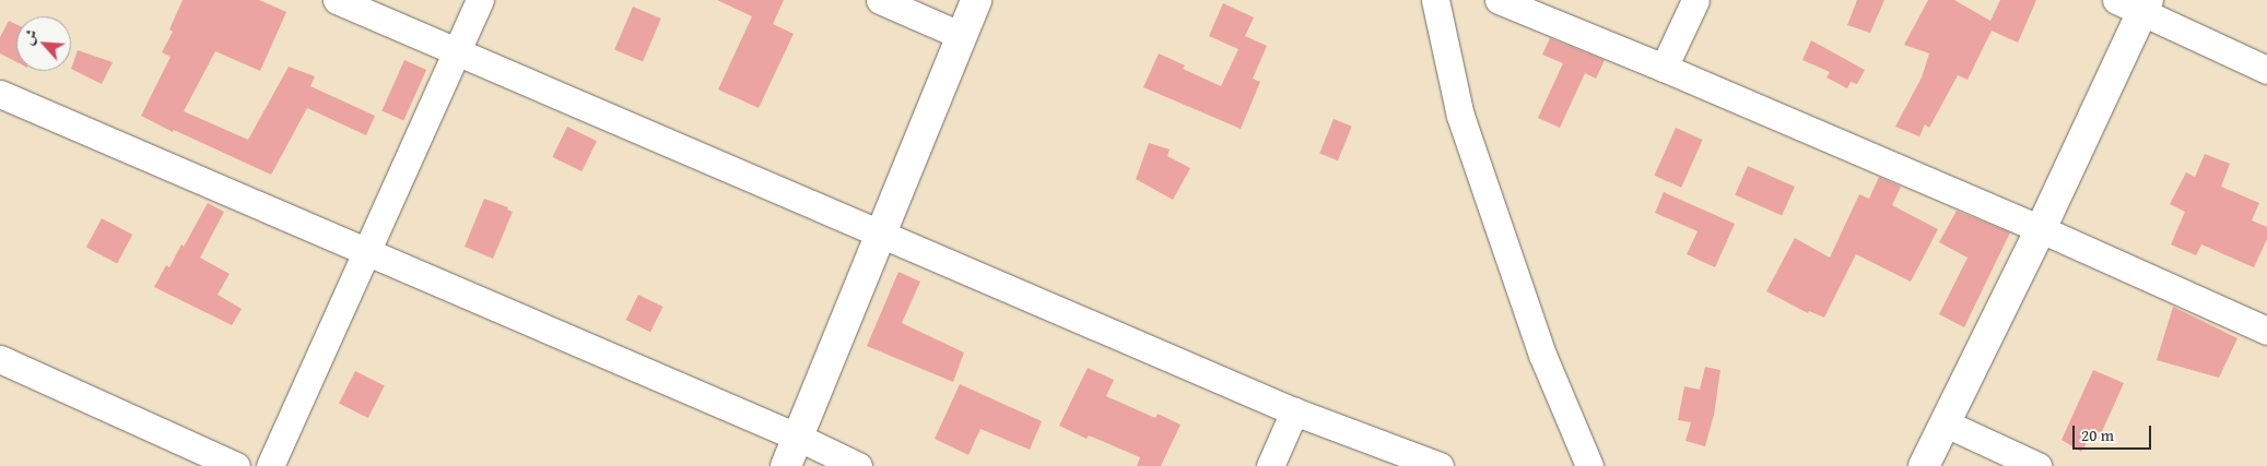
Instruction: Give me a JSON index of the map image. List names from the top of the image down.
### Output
{
  "scale_bar": "20 m",
  "north": "top left"
}
